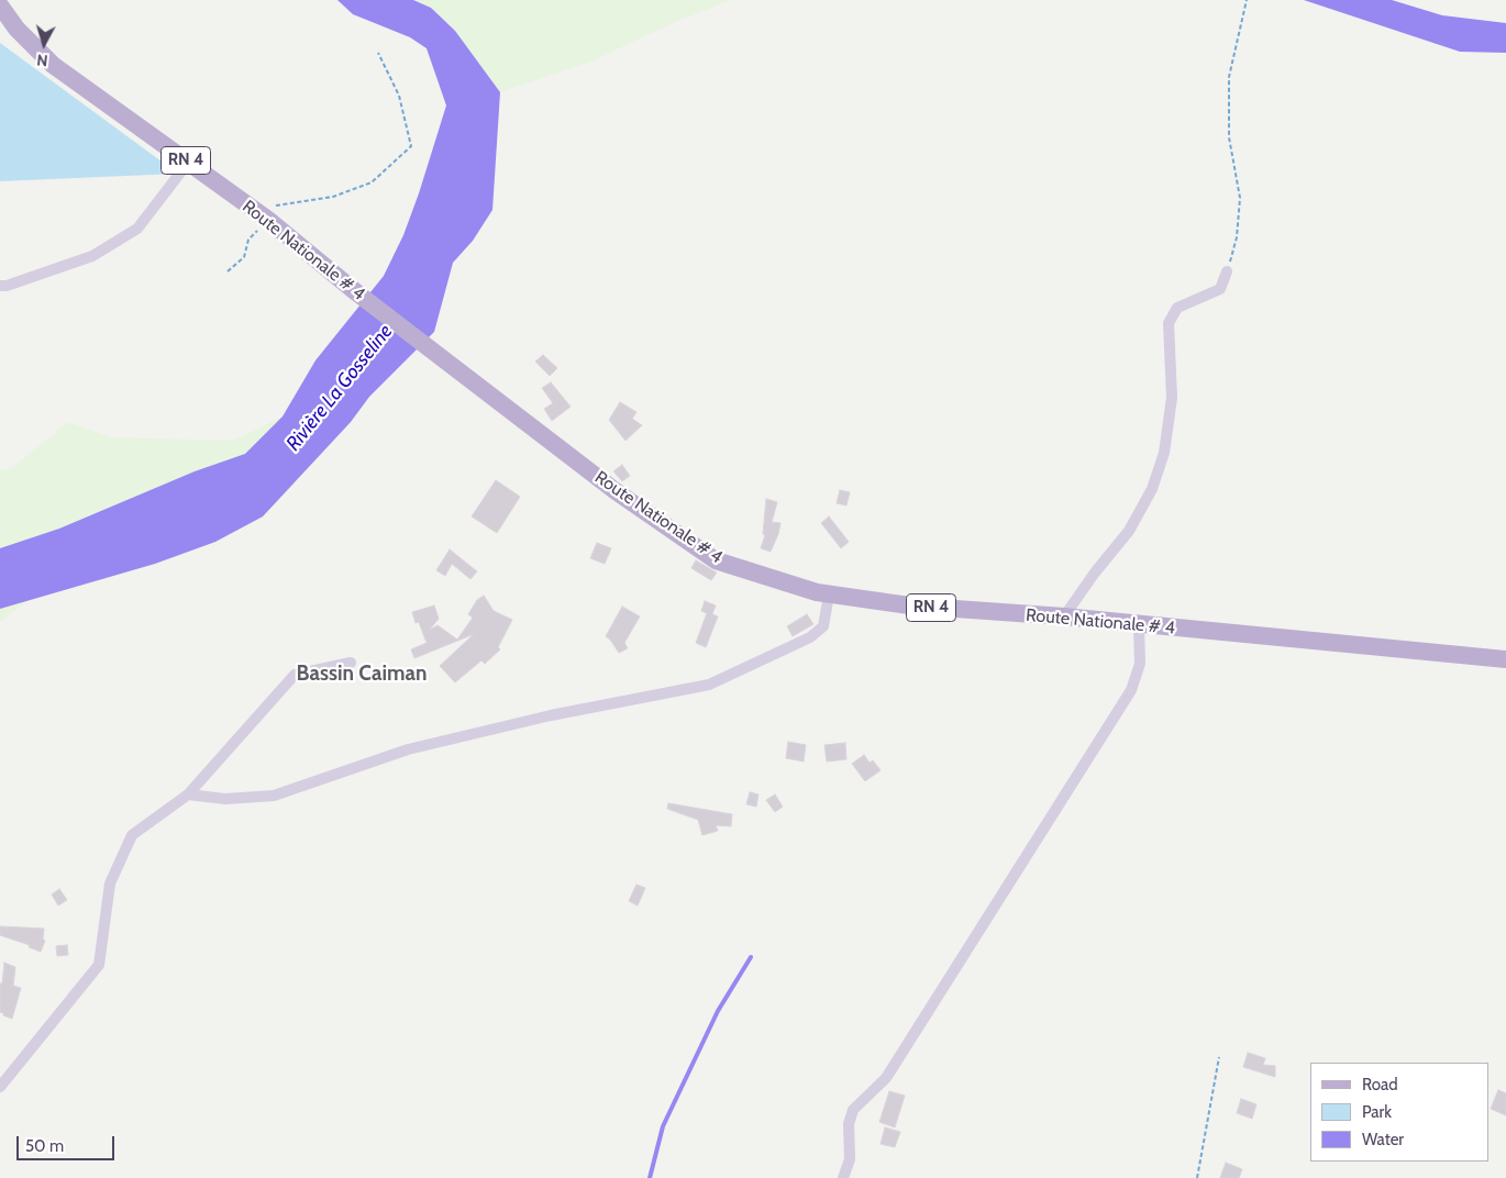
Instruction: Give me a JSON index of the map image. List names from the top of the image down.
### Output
{
  "streets": {
    "main road": ["RN 4", "Route Nationale # 4"]
  },
  "districts": ["Bassin Caiman"],
  "water": ["Rivière La Gosseline"],
  "legend": ["Road", "Park", "Water"],
  "scale_bar": "50 m",
  "north": "bottom"
}
